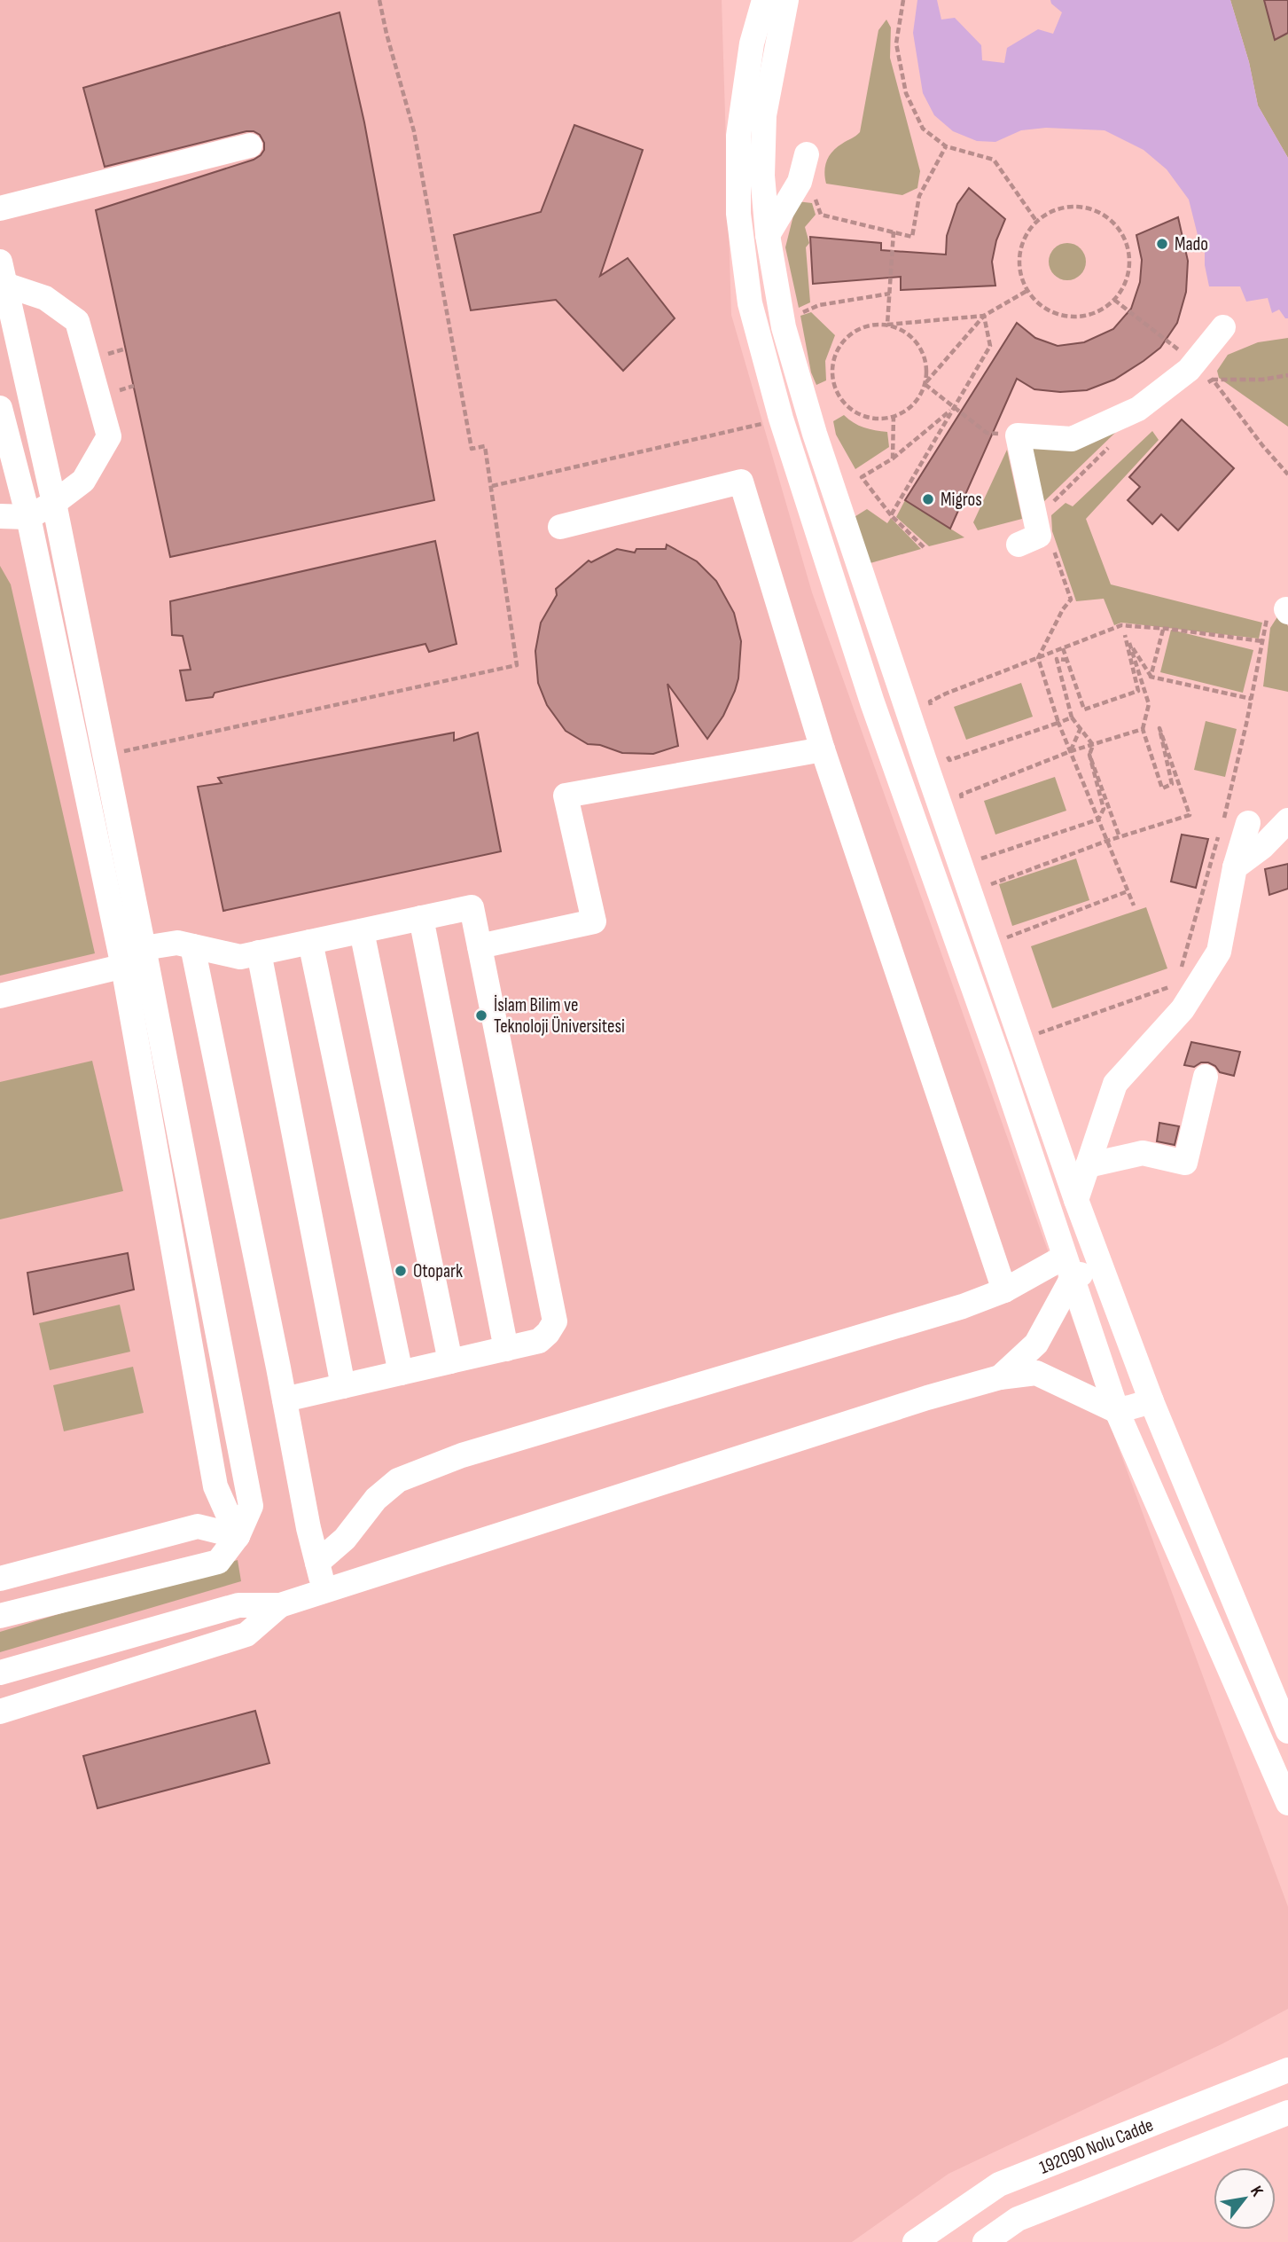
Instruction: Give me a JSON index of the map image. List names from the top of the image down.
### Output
{
  "streets": {
    "street": ["192090 Nolu Cadde"]
  },
  "places": [
    "Mado",
    "Migros",
    "İslam Bilim ve Teknoloji Üniversitesi",
    "Otopark"
  ],
  "north": "top right"
}
